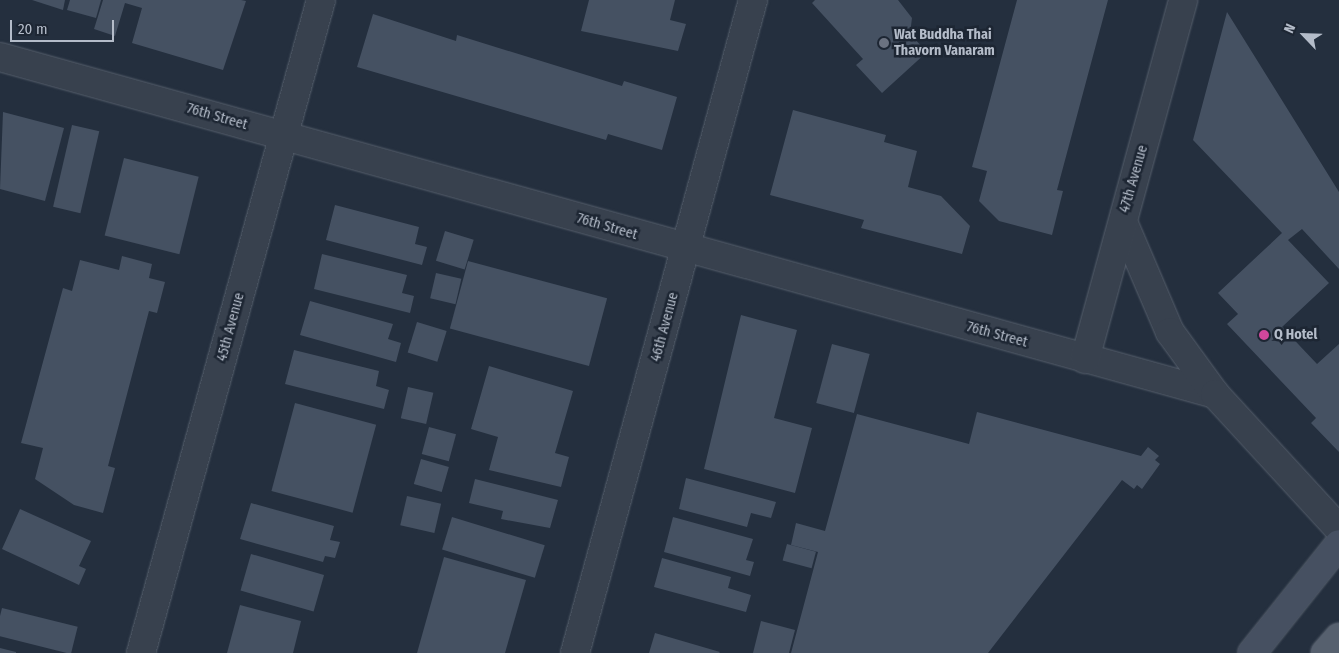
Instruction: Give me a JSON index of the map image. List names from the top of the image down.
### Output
{
  "streets": {
    "street": [
      "76th Street",
      "47th Avenue",
      "45th Avenue",
      "46th Avenue"
    ]
  },
  "crossings": [
    ["76th Street", "47th Avenue"],
    ["76th Street", "45th Avenue"],
    ["76th Street", "46th Avenue"]
  ],
  "places": ["Wat Buddha Thai Thavorn Vanaram", "Q Hotel"],
  "scale_bar": "20 m",
  "north": "top left"
}
